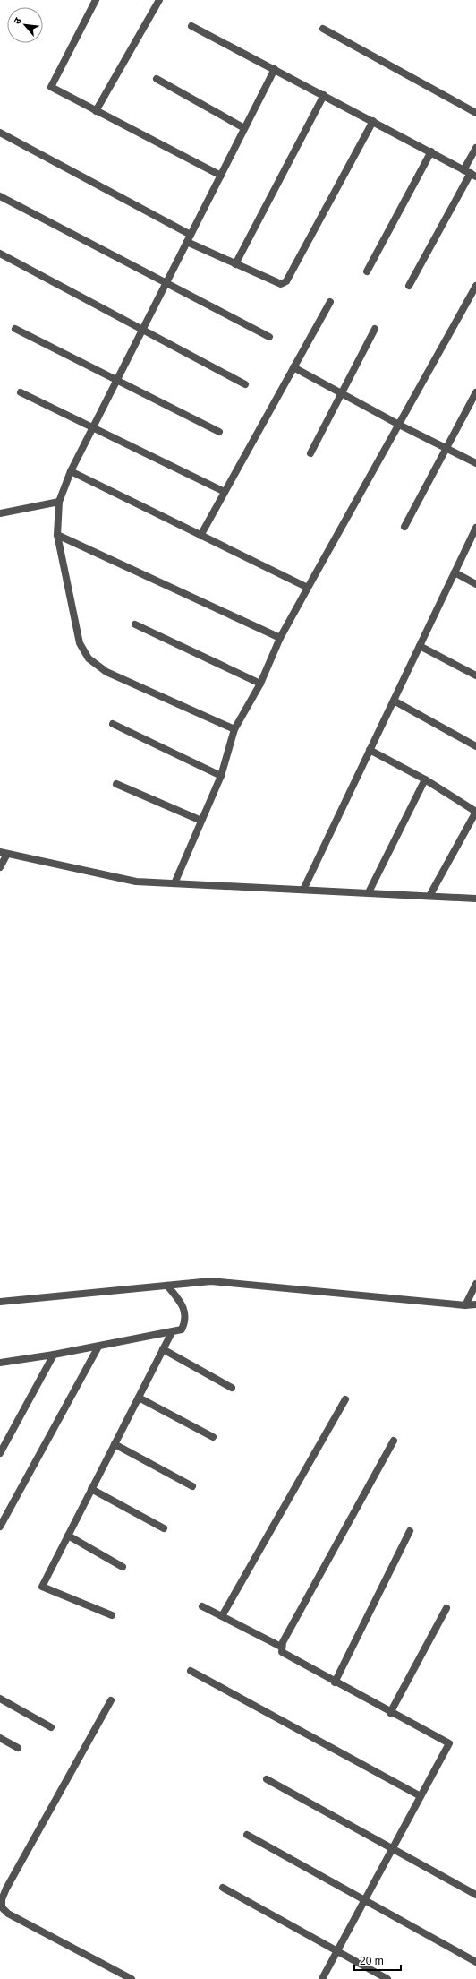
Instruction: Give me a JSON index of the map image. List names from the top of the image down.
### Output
{
  "scale_bar": "20 m",
  "north": "top left"
}
